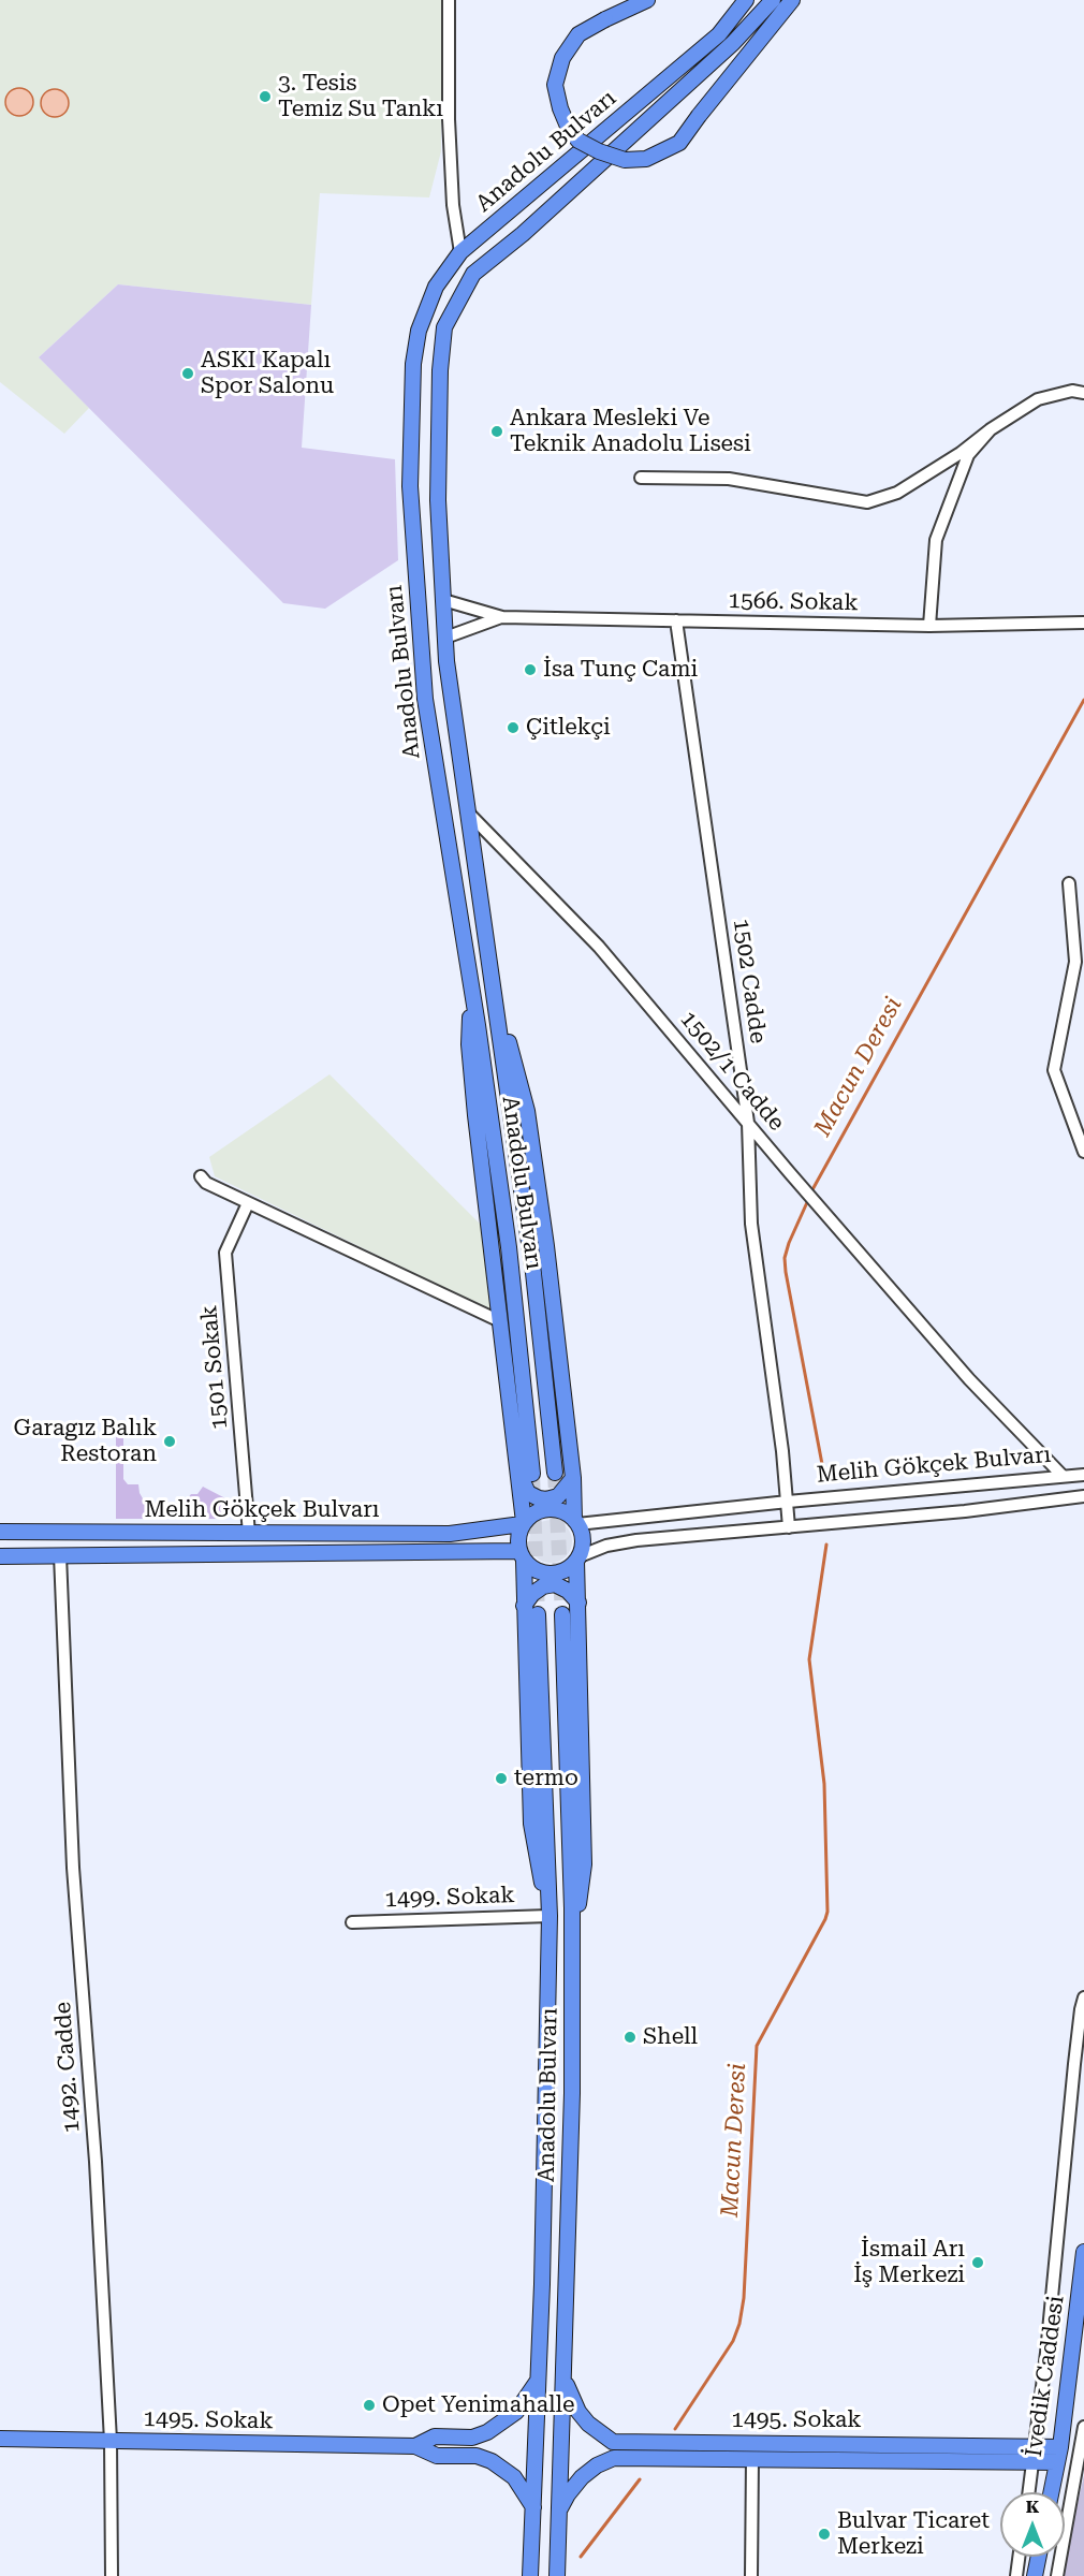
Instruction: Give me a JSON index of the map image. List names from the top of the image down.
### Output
{
  "streets": {
    "main road": [
      "Anadolu Bulvarı",
      "Melih Gökçek Bulvarı",
      "İvedik Caddesi",
      "1495. Sokak"
    ],
    "street": [
      "1566. Sokak",
      "1502 Cadde",
      "1502/1 Cadde",
      "1501 Sokak",
      "1499. Sokak",
      "1492. Cadde"
    ]
  },
  "crossings": [
    ["Anadolu Bulvarı", "1502/1 Cadde"],
    ["Anadolu Bulvarı", "1499. Sokak"],
    ["Anadolu Bulvarı", "1495. Sokak"],
    ["1566. Sokak", "1502 Cadde"],
    ["1502 Cadde", "1502/1 Cadde"],
    ["1502 Cadde", "Melih Gökçek Bulvarı"],
    ["1502/1 Cadde", "Melih Gökçek Bulvarı"],
    ["1501 Sokak", "Melih Gökçek Bulvarı"],
    ["Melih Gökçek Bulvarı", "1492. Cadde"],
    ["1492. Cadde", "1495. Sokak"],
    ["İvedik Caddesi", "1495. Sokak"]
  ],
  "water": ["Macun Deresi"],
  "places": [
    "3. Tesis Temiz Su Tankı",
    "ASKI Kapalı Spor Salonu",
    "Ankara Mesleki Ve Teknik Anadolu Lisesi",
    "İsa Tunç Cami",
    "Çitlekçi",
    "Garagız Balık Restoran",
    "termo",
    "Shell",
    "İsmail Arı İş Merkezi",
    "Opet Yenimahalle",
    "Bulvar Ticaret Merkezi"
  ],
  "north": "top"
}
